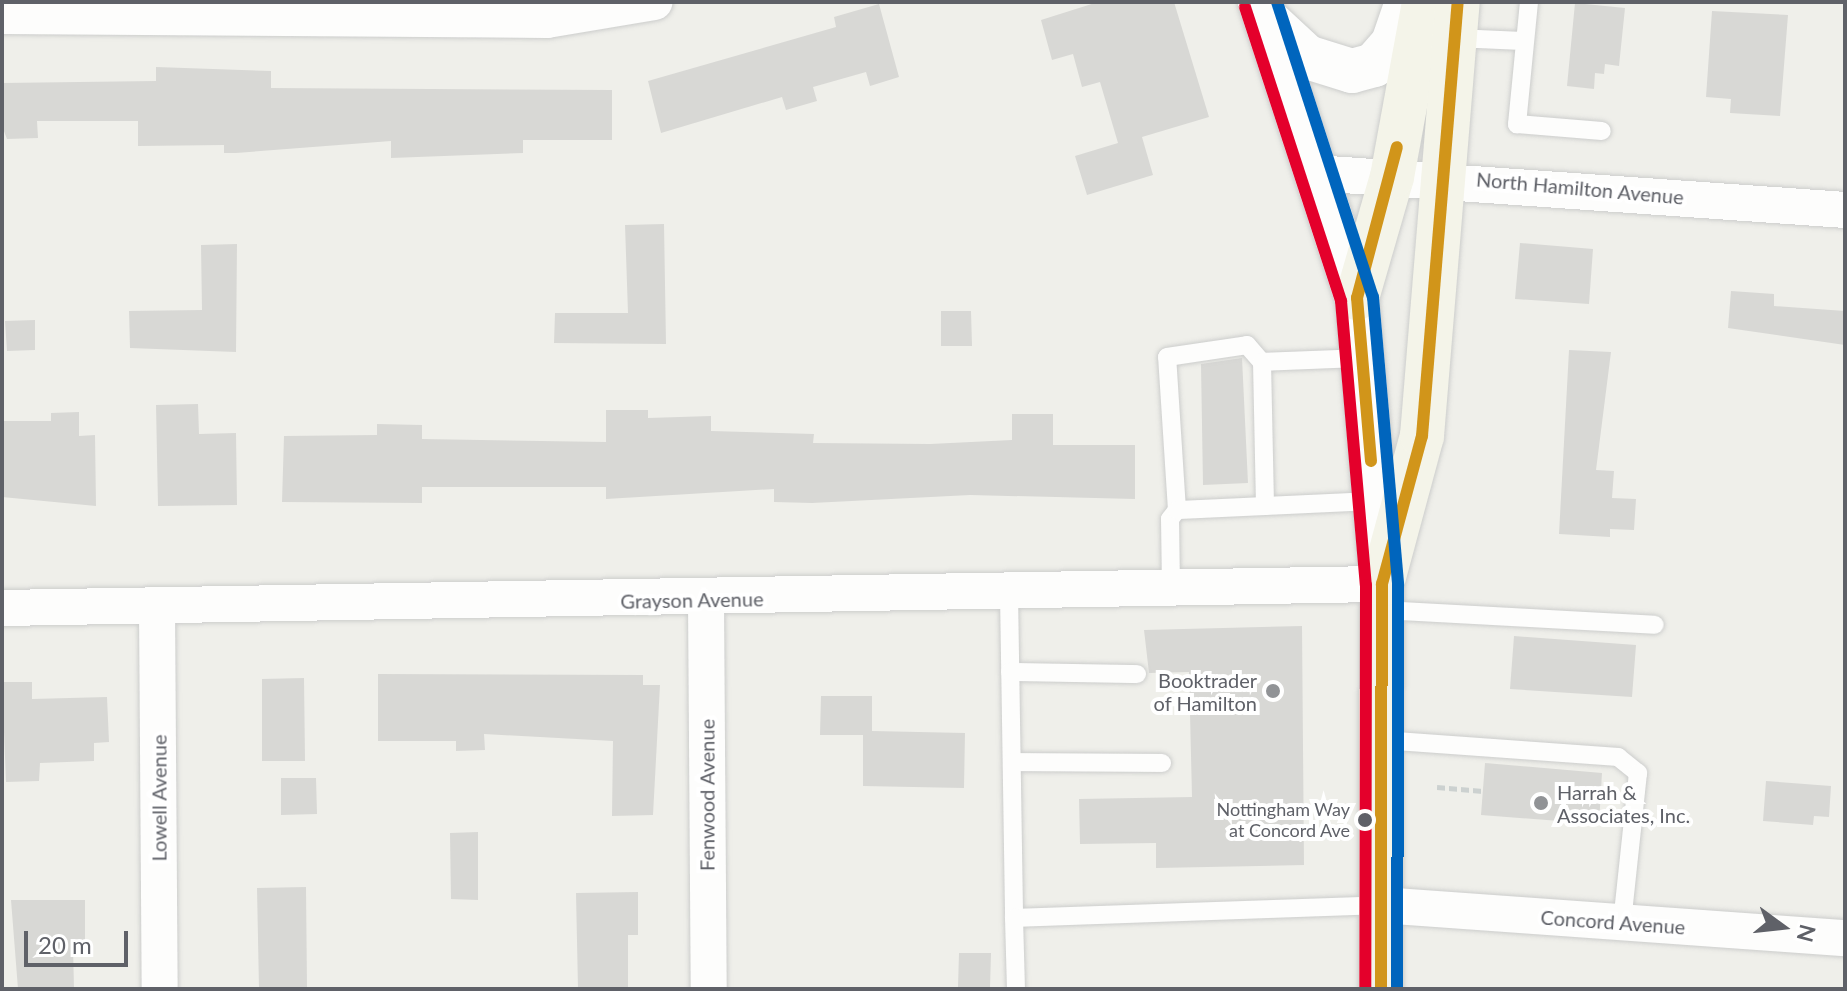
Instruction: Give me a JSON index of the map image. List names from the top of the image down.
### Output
{
  "streets": {
    "street": [
      "North Hamilton Avenue",
      "Grayson Avenue",
      "Fenwood Avenue",
      "Lowell Avenue",
      "Concord Avenue"
    ]
  },
  "crossings": [
    ["Grayson Avenue", "Fenwood Avenue"],
    ["Grayson Avenue", "Lowell Avenue"]
  ],
  "places": ["Booktrader of Hamilton", "Harrah & Associates, Inc.", "Nottingham Way at Concord Ave"],
  "scale_bar": "20 m",
  "north": "right"
}
